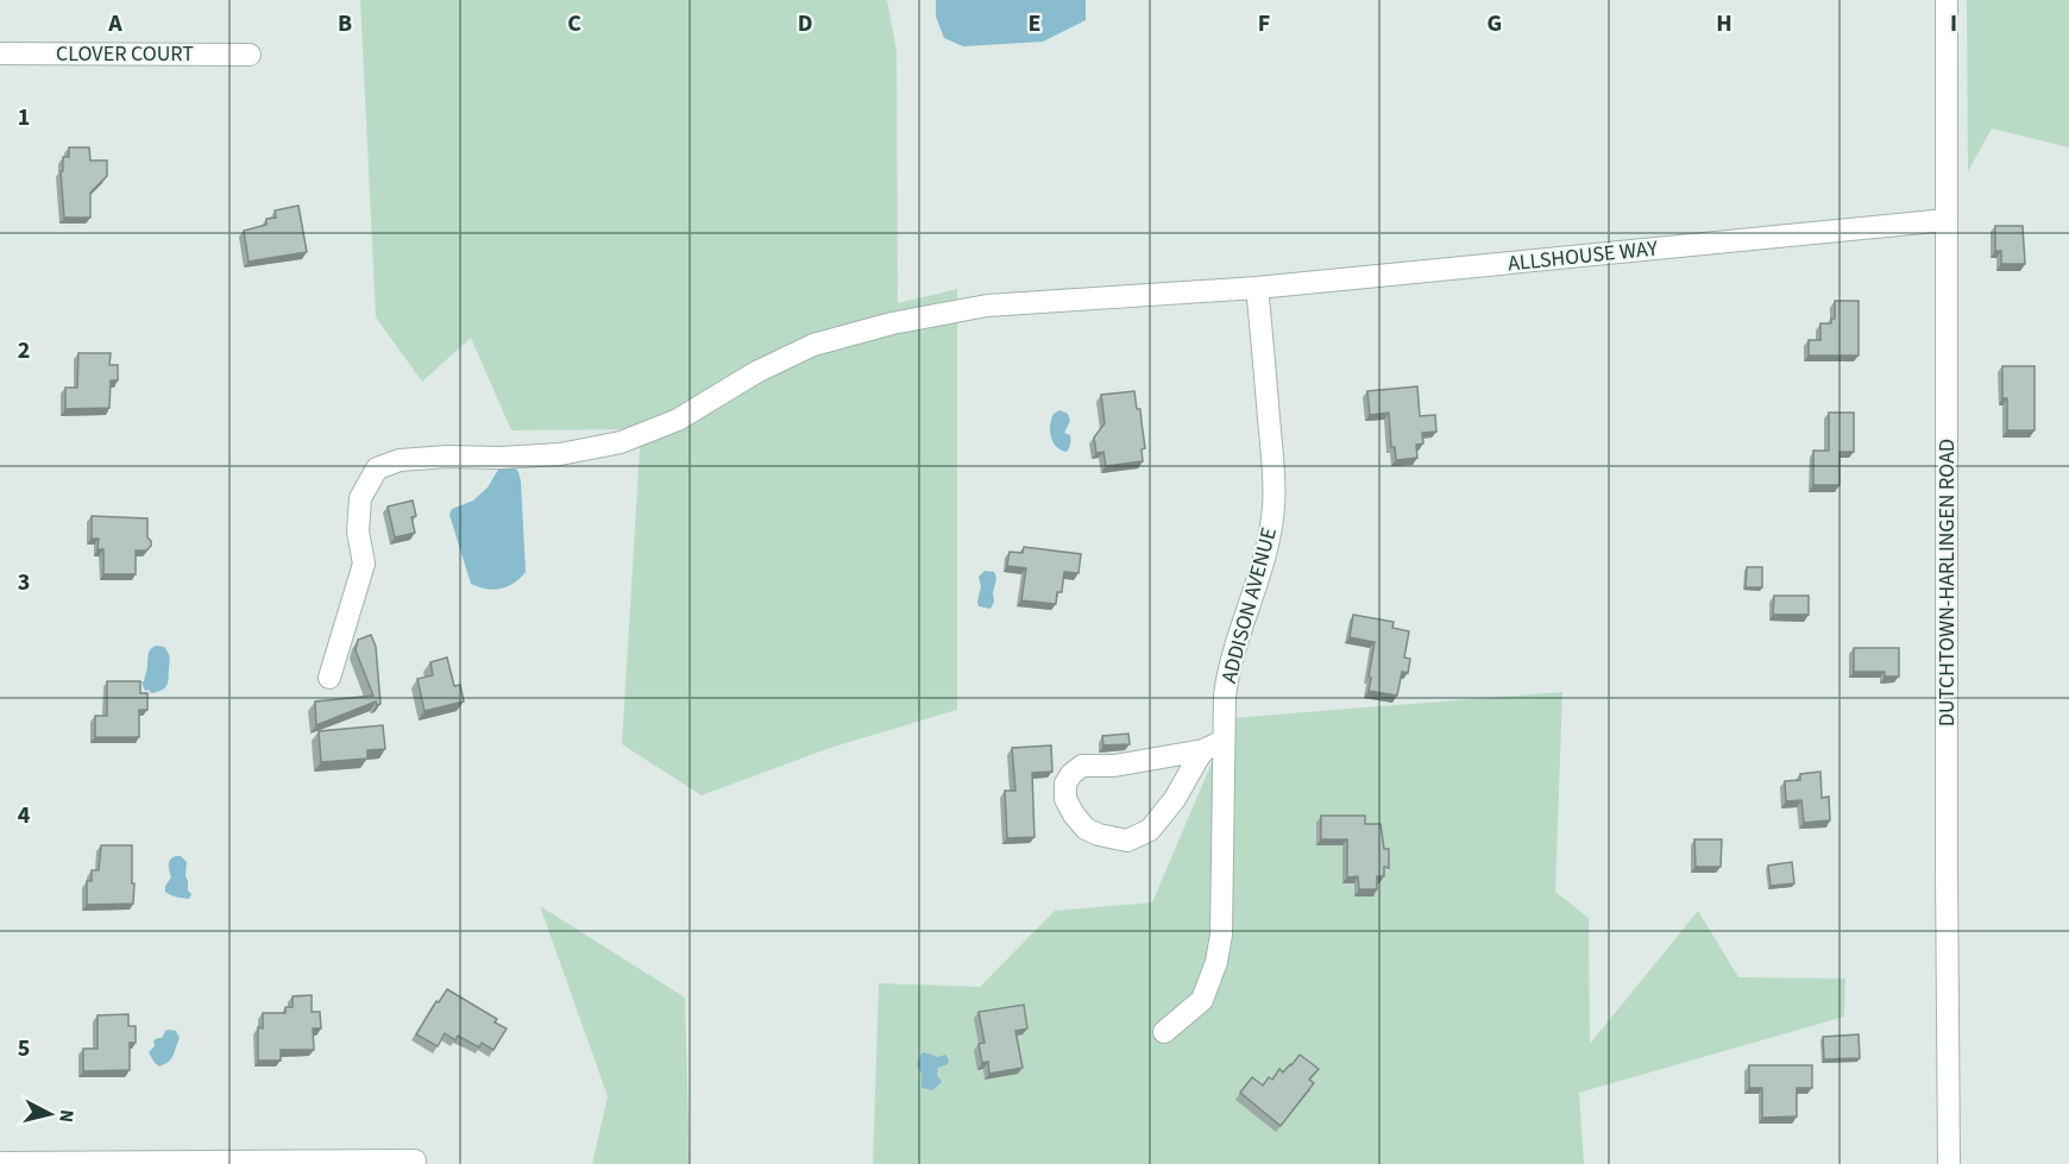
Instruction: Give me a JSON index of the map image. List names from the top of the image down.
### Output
{
  "streets": {
    "street": [
      "CLOVER COURT",
      "ALLSHOUSE WAY",
      "DUTCHTOWN-HARLINGEN ROAD",
      "ADDISON AVENUE"
    ]
  },
  "crossings": [
    ["ALLSHOUSE WAY", "DUTCHTOWN-HARLINGEN ROAD"],
    ["ALLSHOUSE WAY", "ADDISON AVENUE"]
  ],
  "north": "right",
  "grid": {
    "columns": [
      "A",
      "B",
      "C",
      "D",
      "E",
      "F",
      "G",
      "H",
      "I"
    ],
    "rows": [
      "1",
      "2",
      "3",
      "4",
      "5"
    ]
  }
}
